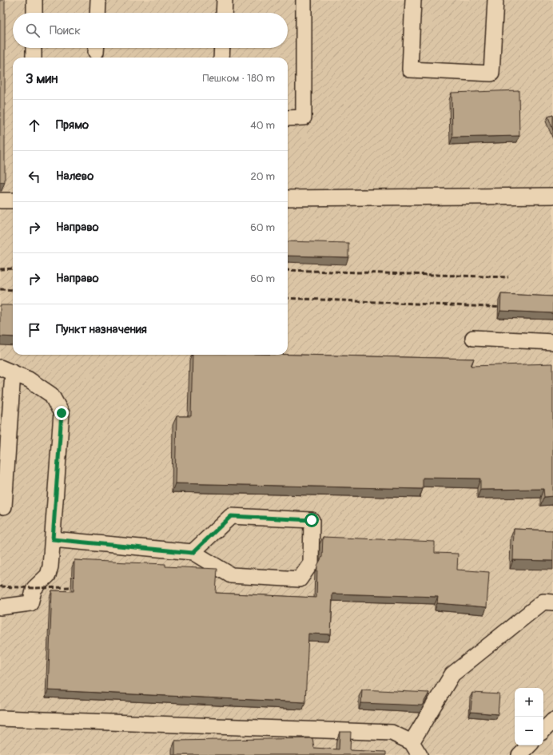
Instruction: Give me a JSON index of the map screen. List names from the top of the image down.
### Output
{
  "page": {
    "search": "Поиск",
    "heading": ["3 мин", "Пешком · 180 m"],
    "list": [
      ["Прямо", "40 m"],
      ["Налево", "20 m"],
      ["Направо", "60 m"],
      ["Направо", "60 m"],
      "Пункт назначения"
    ],
    "map_buttons": ["+", "−"]
  }
}
